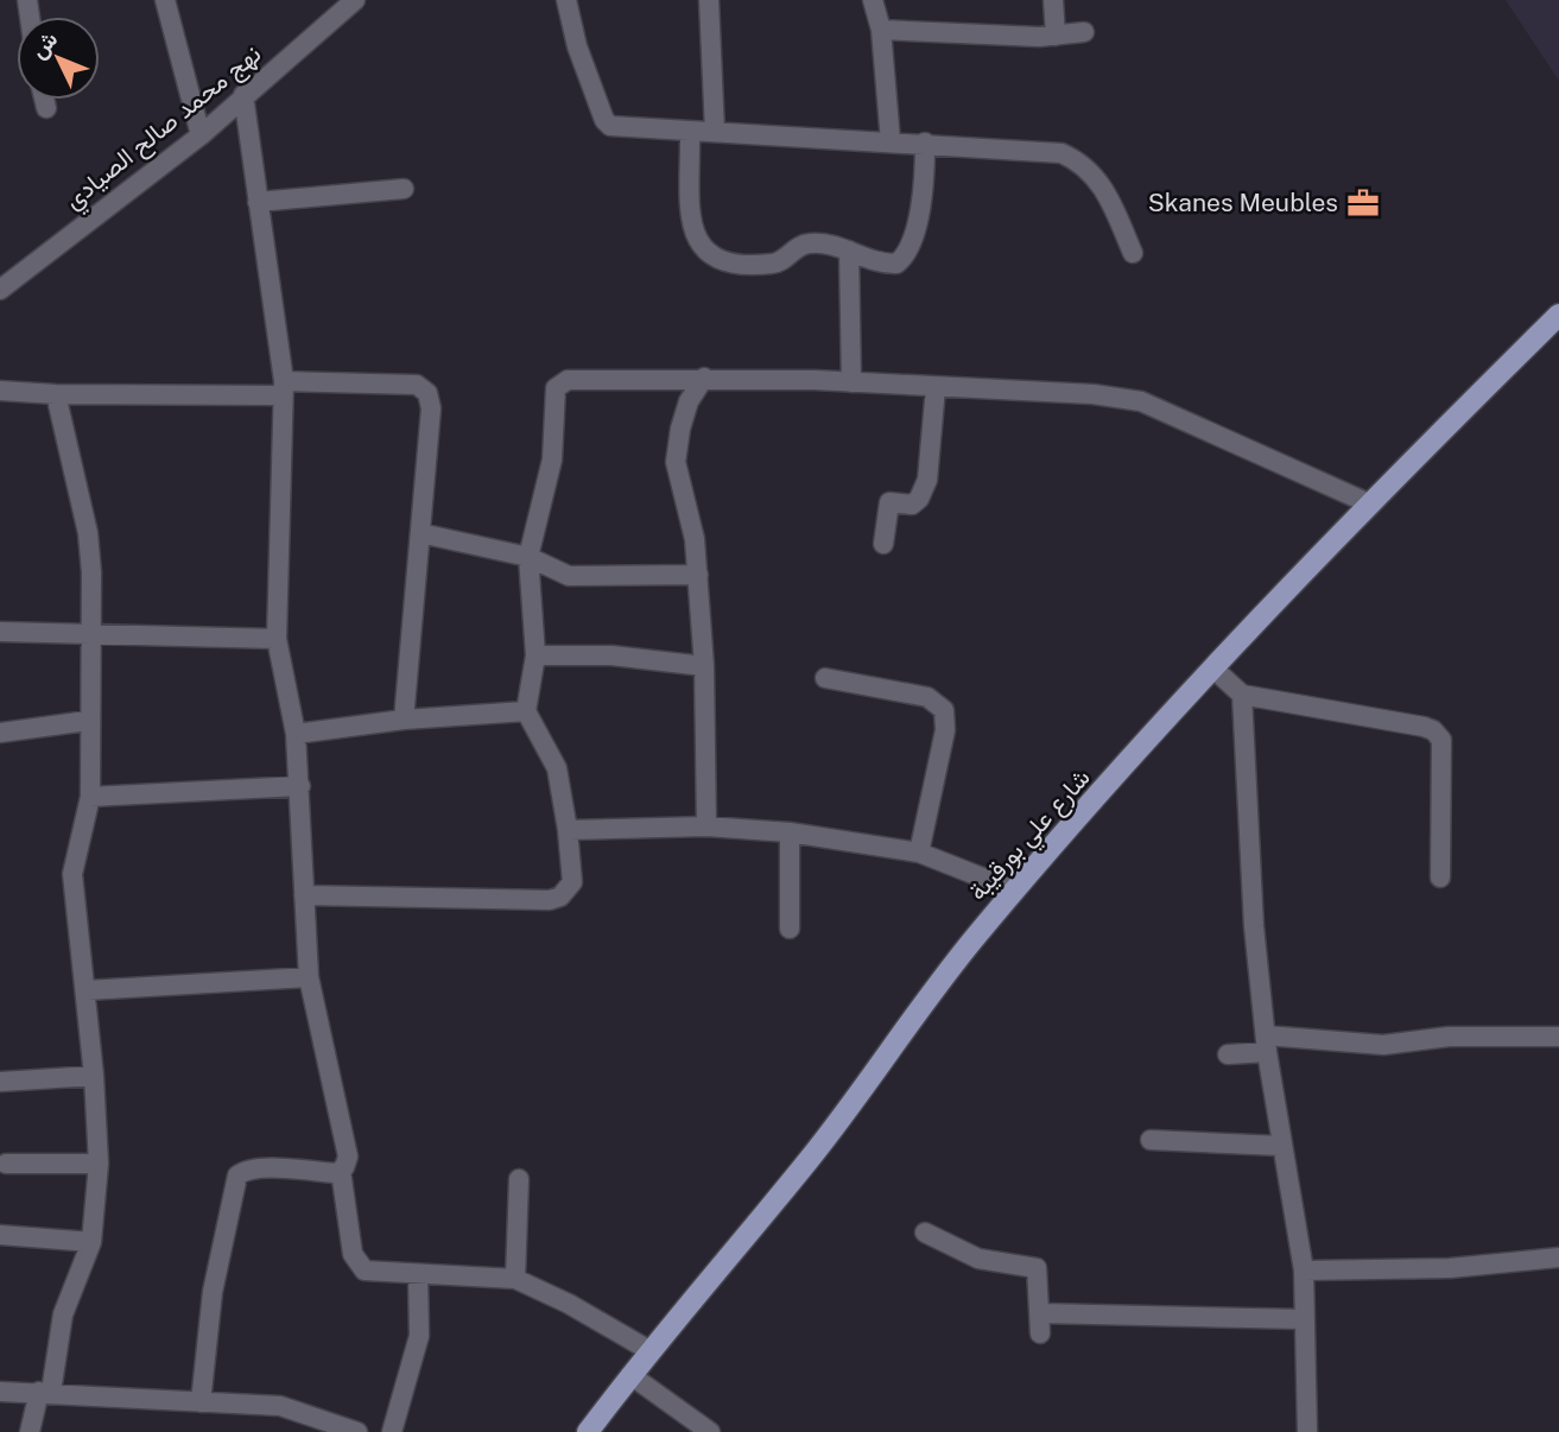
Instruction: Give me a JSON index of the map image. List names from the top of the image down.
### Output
{
  "streets": {
    "main road": ["شارع علي بورقيبة"],
    "street": ["نهج محمد صالح الصيادي"]
  },
  "places": {
    "office": ["Skanes Meubles"]
  },
  "north": "top left"
}
